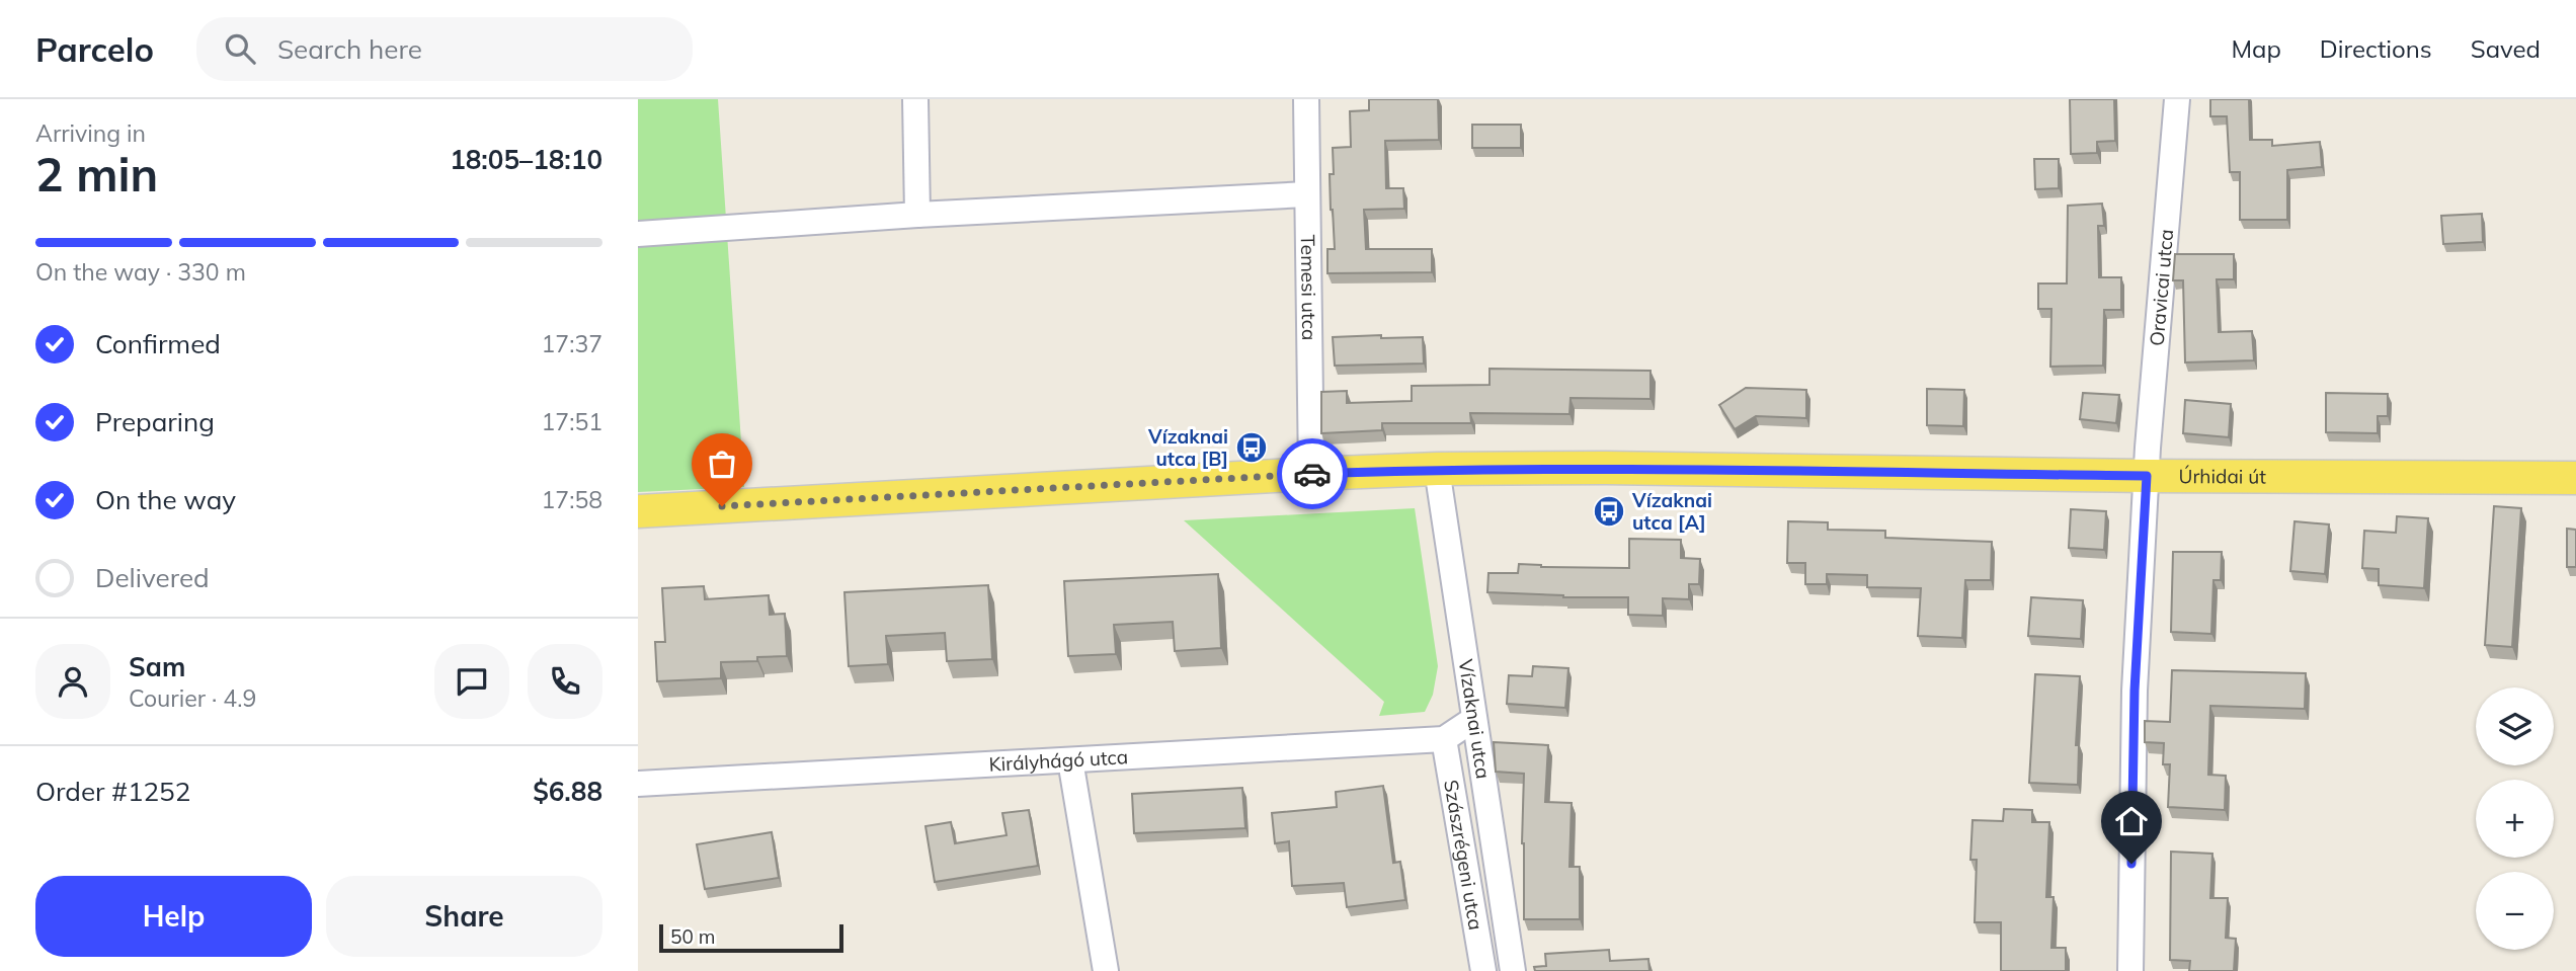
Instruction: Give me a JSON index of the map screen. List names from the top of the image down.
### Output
{
  "streets": {
    "main road": ["Úrhidai út"],
    "street": [
      "Temesi utca",
      "Oravicai utca",
      "Vízaknai utca",
      "Királyhágó utca",
      "Szászrégeni utca"
    ]
  },
  "crossings": [
    ["Temesi utca", "Úrhidai út"],
    ["Oravicai utca", "Úrhidai út"],
    ["Úrhidai út", "Vízaknai utca"],
    ["Királyhágó utca", "Szászrégeni utca"]
  ],
  "places": {
    "bus stop": ["Vízaknai utca [B]", "Vízaknai utca [A]"]
  },
  "scale_bar": "50 m",
  "page": {
    "header": "Parcelo",
    "search": "Search here",
    "nav": ["Map", "Directions", "Saved"],
    "heading": ["2 min", "Arriving in", "18:05–18:10"],
    "panel": [
      "Sam",
      "Courier · 4.9",
      "Order #1252",
      "$6.88"
    ],
    "bar": "On the way · 330 m",
    "list": [
      ["Confirmed", "17:37"],
      ["Preparing", "17:51"],
      ["On the way", "17:58"],
      "Delivered"
    ],
    "map_buttons": ["+", "−"],
    "buttons": ["Help", "Share"],
    "scale": "50 m"
  }
}
